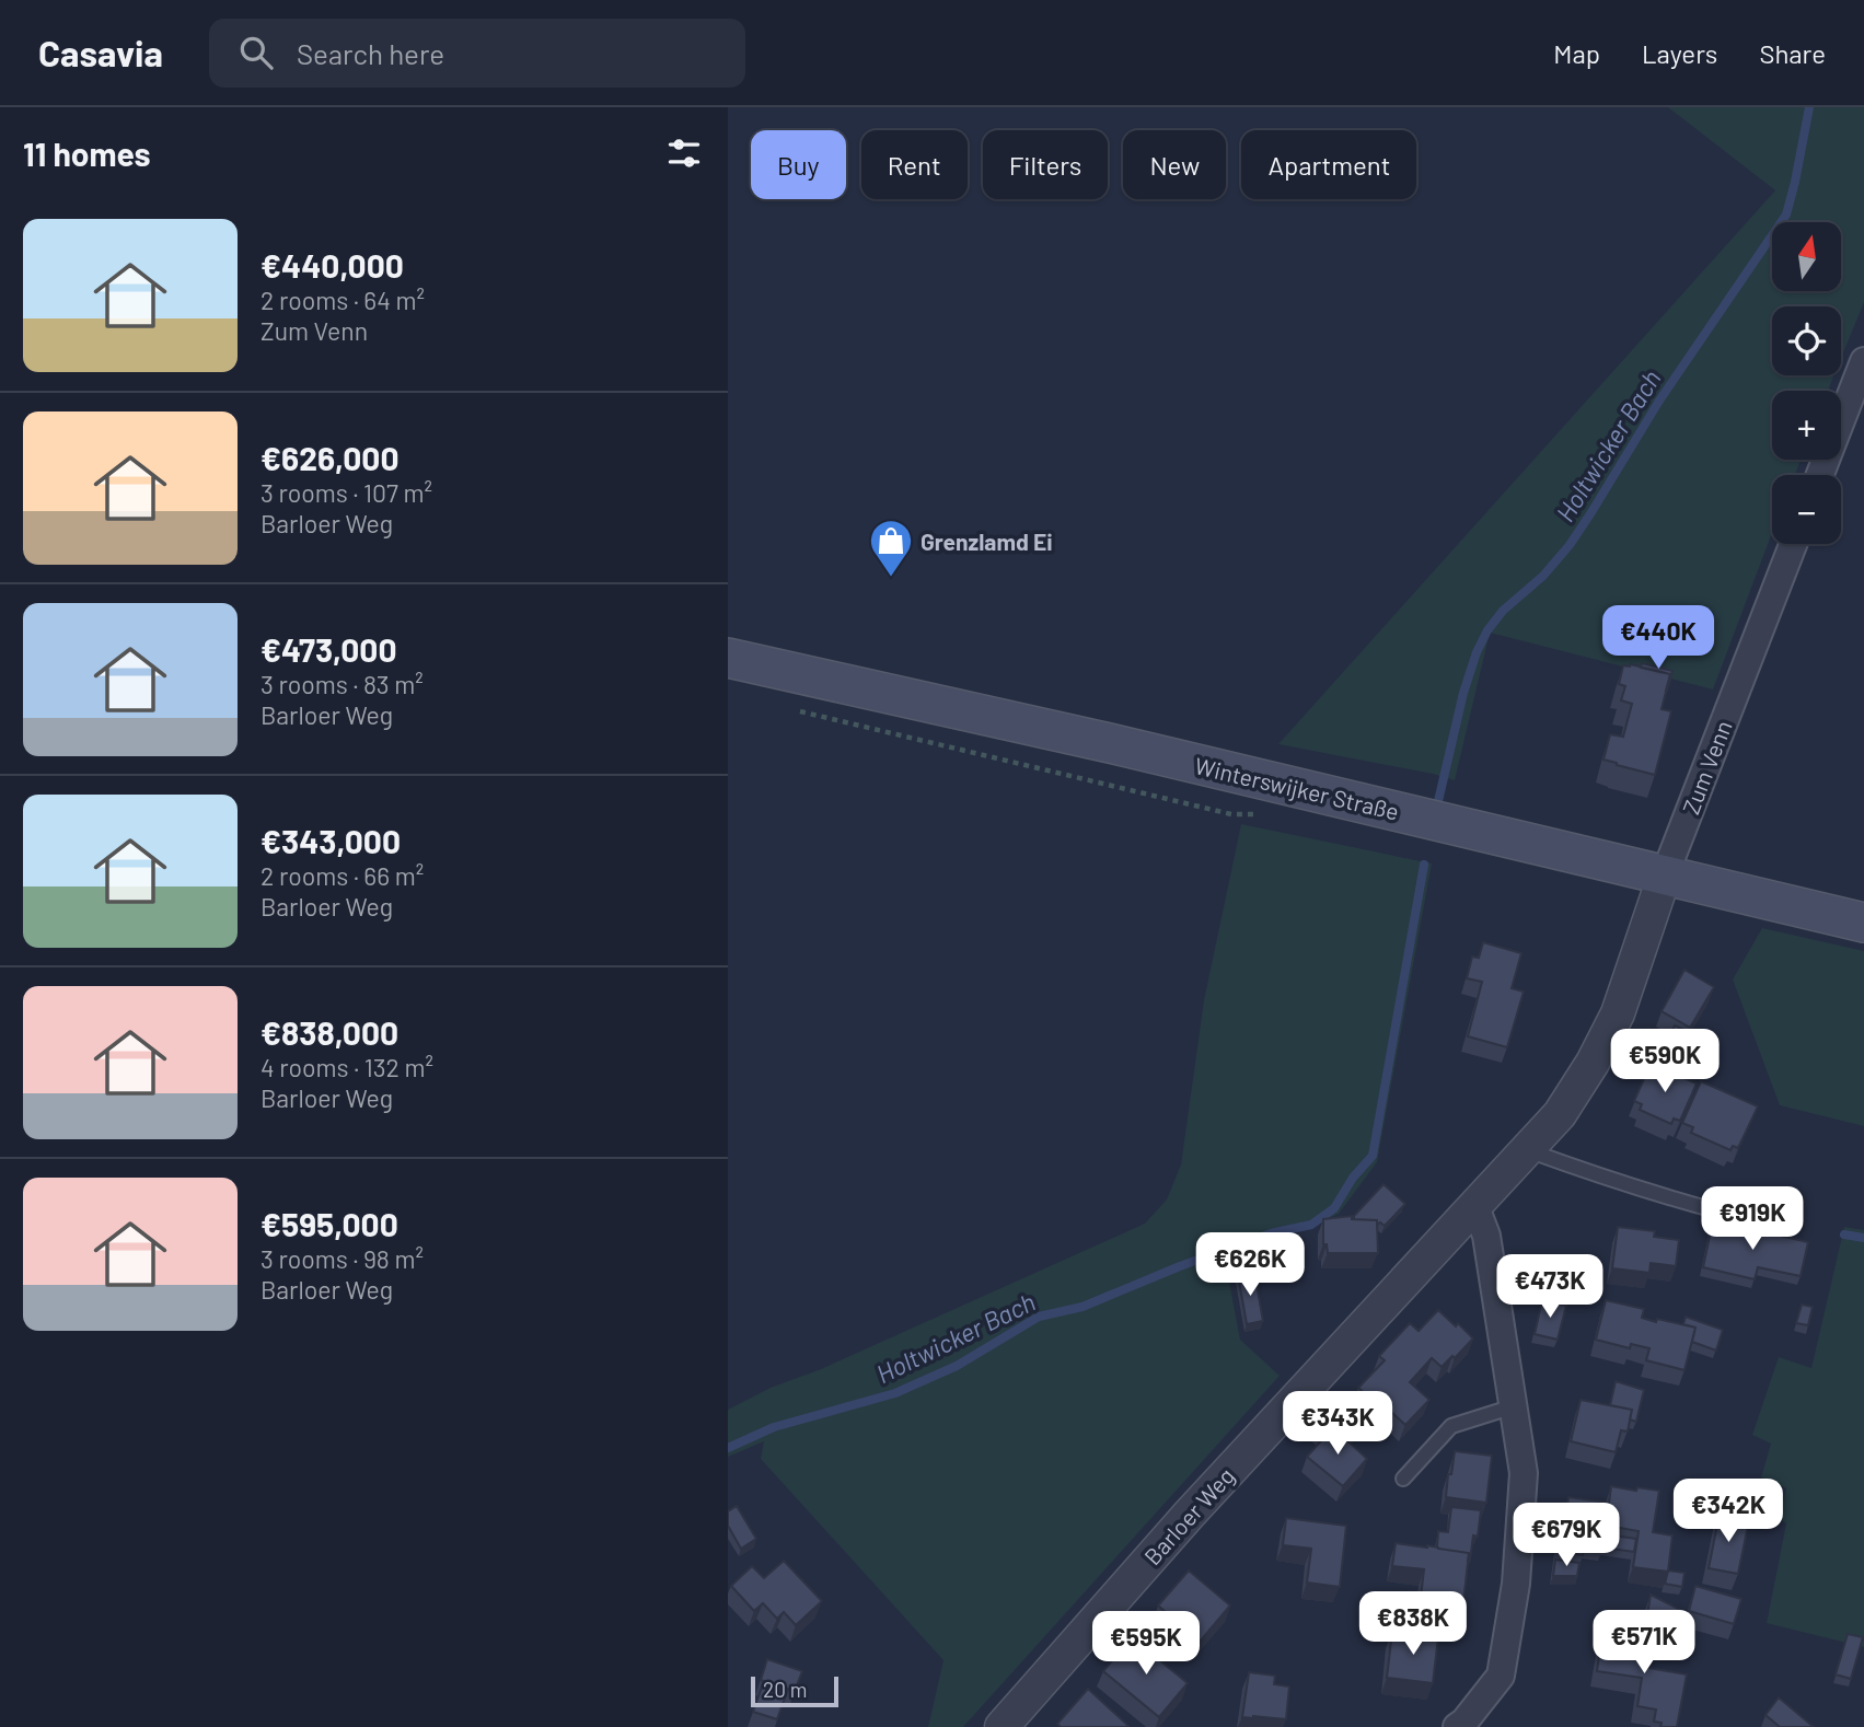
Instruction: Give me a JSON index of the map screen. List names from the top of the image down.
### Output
{
  "streets": {
    "main road": ["Winterswijker Straße"],
    "street": ["Zum Venn", "Barloer Weg"]
  },
  "crossings": [
    ["Zum Venn", "Winterswijker Straße"],
    ["Zum Venn", "Barloer Weg"],
    ["Winterswijker Straße", "Barloer Weg"]
  ],
  "water": ["Holtwicker Bach"],
  "places": {
    "shop": ["Grenzlamd Ei"]
  },
  "scale_bar": "20 m",
  "north": "top",
  "page": {
    "header": "Casavia",
    "search": "Search here",
    "nav": ["Map", "Layers", "Share"],
    "heading": "11 homes",
    "chip": [
      "Buy",
      "Rent",
      "Filters",
      "New",
      "Apartment"
    ],
    "list": [
      {
        "name": "€440,000",
        "note": "2 rooms · 64 m² · Zum Venn"
      },
      {
        "name": "€626,000",
        "note": "3 rooms · 107 m² · Barloer Weg"
      },
      {
        "name": "€473,000",
        "note": "3 rooms · 83 m² · Barloer Weg"
      },
      {
        "name": "€343,000",
        "note": "2 rooms · 66 m² · Barloer Weg"
      },
      {
        "name": "€838,000",
        "note": "4 rooms · 132 m² · Barloer Weg"
      },
      {
        "name": "€595,000",
        "note": "3 rooms · 98 m² · Barloer Weg"
      }
    ],
    "map_buttons": ["+", "−"],
    "price": [
      "€440K",
      "€590K",
      "€919K",
      "€626K",
      "€473K",
      "€343K",
      "€342K",
      "€679K",
      "€838K",
      "€571K",
      "€595K"
    ],
    "scale": "20 m"
  }
}
